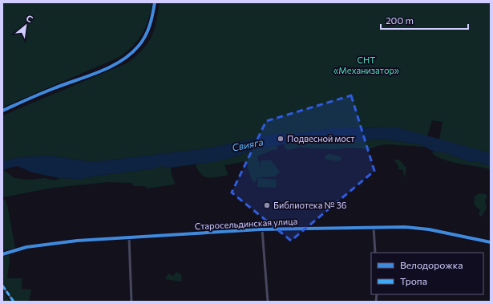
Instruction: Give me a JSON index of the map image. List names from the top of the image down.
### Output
{
  "streets": {
    "street": ["Старосельдинская улица"]
  },
  "water": ["Свияга"],
  "parks": ["СНТ «Механизатор»"],
  "places": ["Подвесной мост", "Библиотека № 36"],
  "legend": ["Велодорожка", "Тропа"],
  "scale_bar": "200 m",
  "north": "top right"
}
